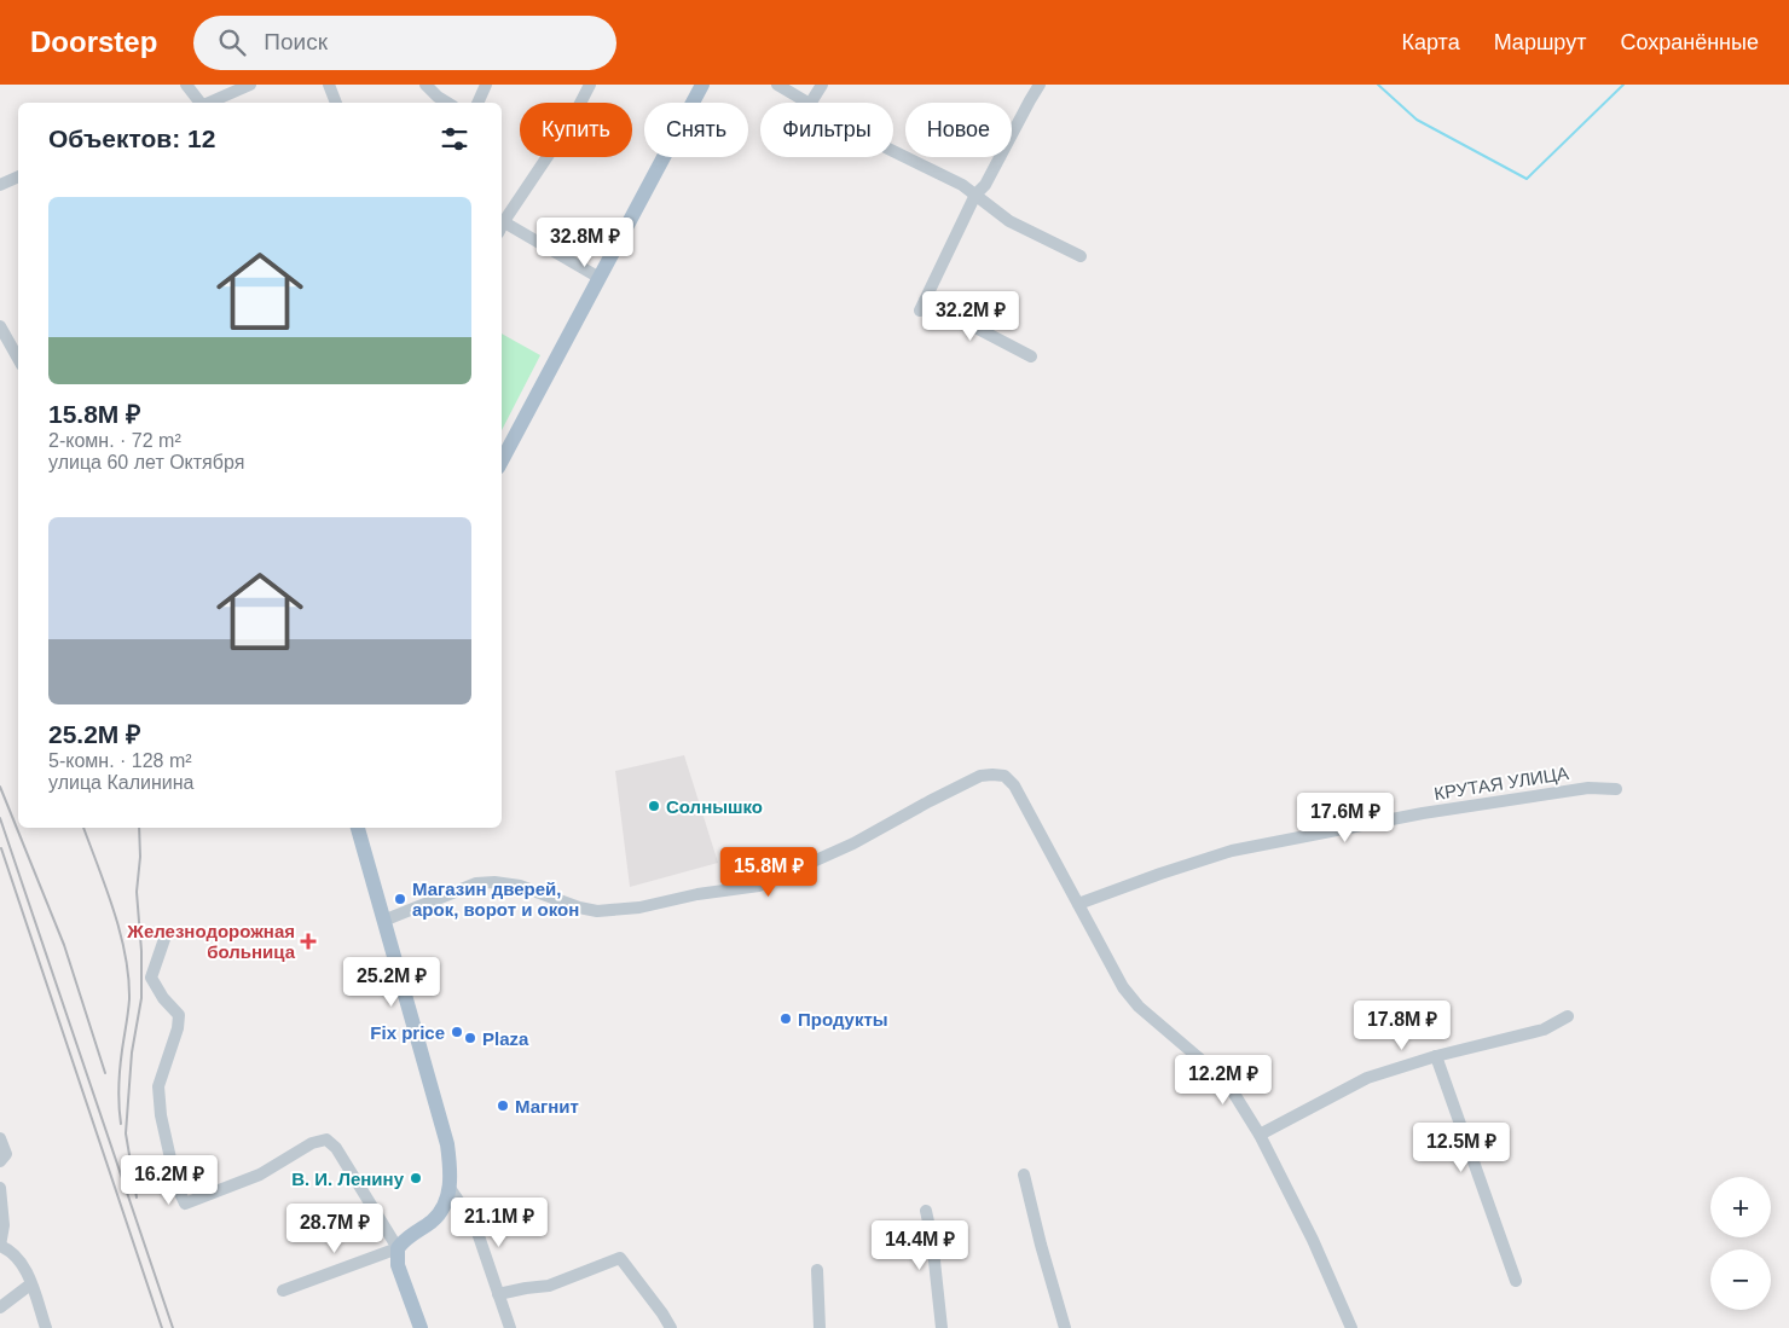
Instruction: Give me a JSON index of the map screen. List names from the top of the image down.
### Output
{
  "streets": {
    "street": ["КРУТАЯ УЛИЦА"]
  },
  "places": {
    "other": [
      "Солнышко",
      "Магазин дверей, арок, ворот и окон",
      "Продукты",
      "Fix price",
      "Plaza",
      "Магнит",
      "В. И. Ленину"
    ],
    "health": ["Железнодорожная больница"]
  },
  "page": {
    "header": "Doorstep",
    "search": "Поиск",
    "nav": ["Карта", "Маршрут", "Сохранённые"],
    "chip": [
      "Купить",
      "Снять",
      "Фильтры",
      "Новое"
    ],
    "heading": "Объектов: 12",
    "list": [
      {
        "name": "15.8M ₽",
        "note": "2-комн. · 72 m² · улица 60 лет Октября"
      },
      {
        "name": "25.2M ₽",
        "note": "5-комн. · 128 m² · улица Калинина"
      }
    ],
    "price": [
      "32.8M ₽",
      "32.2M ₽",
      "17.6M ₽",
      "15.8M ₽",
      "25.2M ₽",
      "17.8M ₽",
      "12.2M ₽",
      "12.5M ₽",
      "16.2M ₽",
      "21.1M ₽",
      "28.7M ₽",
      "14.4M ₽"
    ],
    "map_buttons": ["+", "−"]
  }
}
